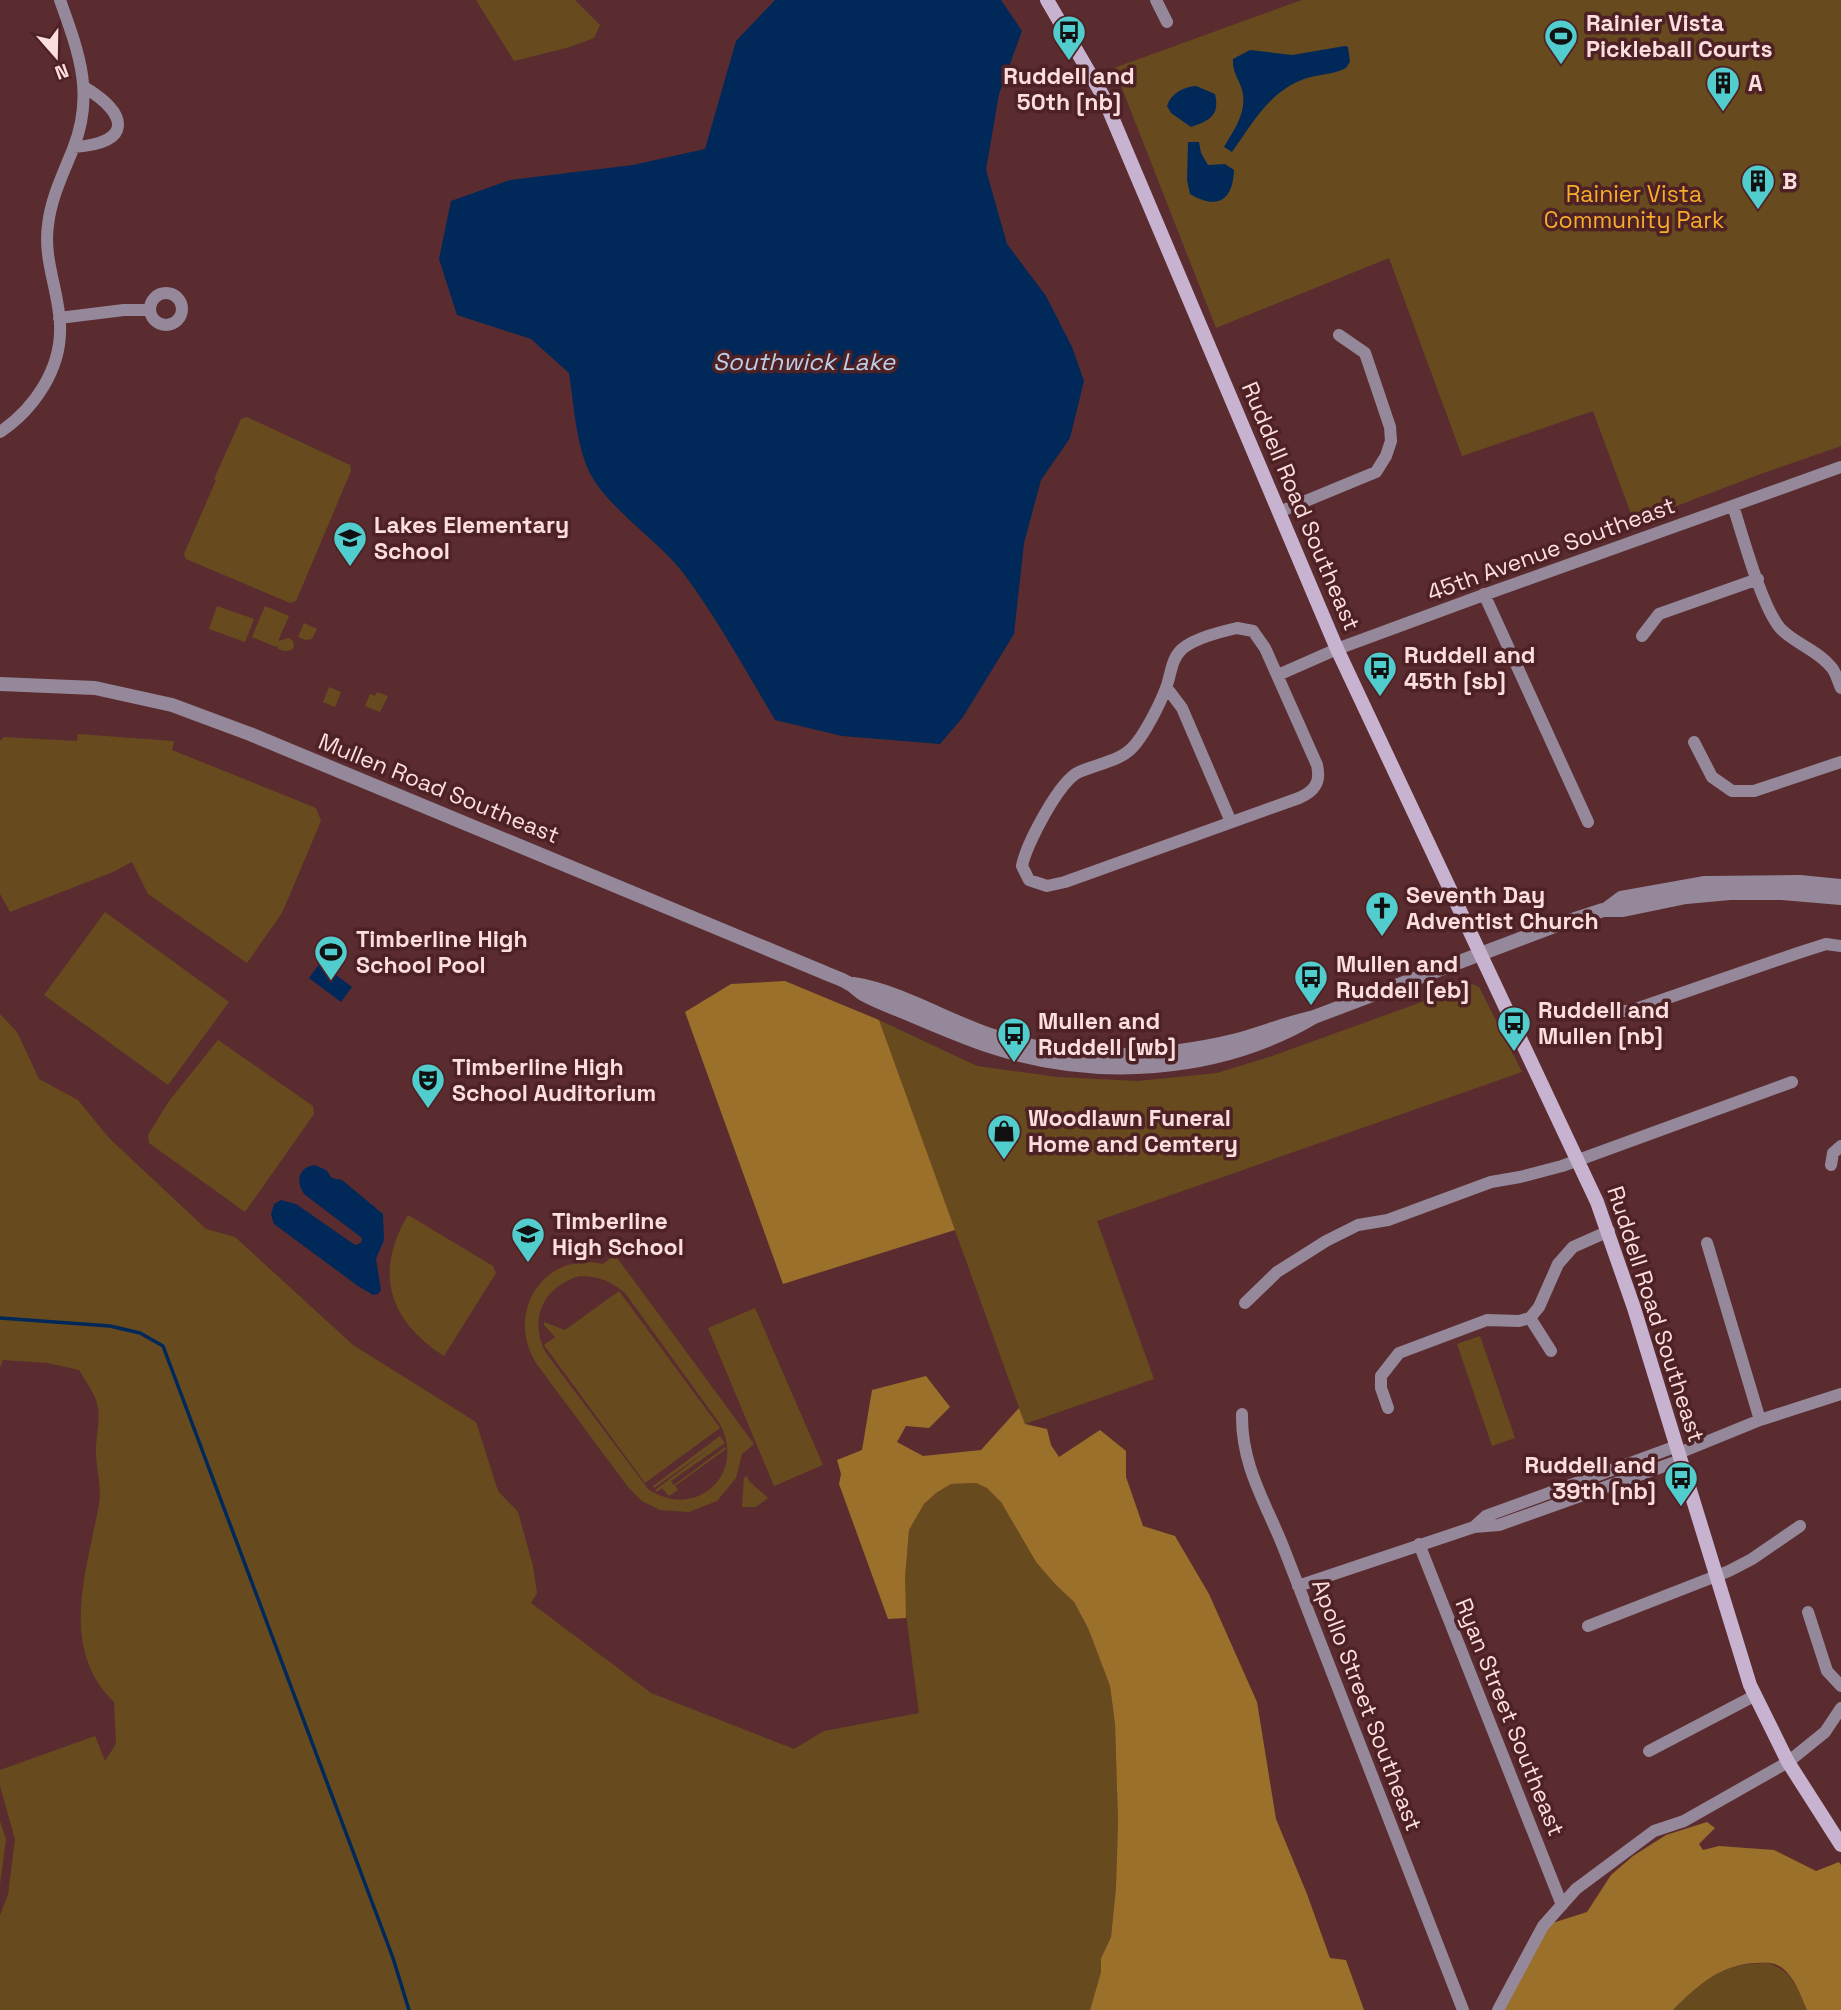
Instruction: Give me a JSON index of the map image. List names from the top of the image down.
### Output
{
  "streets": {
    "main road": ["Ruddell Road Southeast"],
    "street": [
      "45th Avenue Southeast",
      "Mullen Road Southeast",
      "Apollo Street Southeast",
      "Ryan Street Southeast"
    ]
  },
  "crossings": [
    ["Ruddell Road Southeast", "45th Avenue Southeast"],
    ["Ruddell Road Southeast", "Mullen Road Southeast"]
  ],
  "water": ["Southwick Lake"],
  "parks": ["Rainier Vista Community Park"],
  "places": {
    "bus stop": [
      "Ruddell and 50th [nb]",
      "Ruddell and 45th [sb]",
      "Mullen and Ruddell [eb]",
      "Ruddell and Mullen [nb]",
      "Mullen and Ruddell [wb]",
      "Ruddell and 39th [nb]"
    ],
    "sports": ["Rainier Vista Pickleball Courts", "Timberline High School Pool"],
    "building": ["A", "B"],
    "school or university": ["Lakes Elementary School", "Timberline High School"],
    "church": ["Seventh Day Adventist Church"],
    "theatre": ["Timberline High School Auditorium"],
    "shop": ["Woodlawn Funeral Home and Cemtery"]
  },
  "north": "bottom"
}
